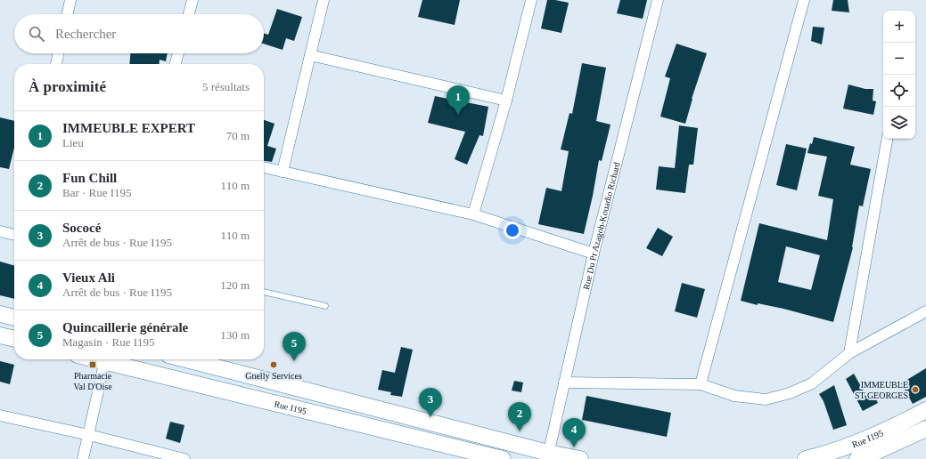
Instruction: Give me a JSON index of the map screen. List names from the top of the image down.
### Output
{
  "streets": {
    "main road": ["Rue I195"],
    "street": ["Rue Du Pr Azagoh-Kouadio Richard"]
  },
  "places": {
    "transit": ["Pharmacie Val D'Oise"],
    "other": ["Gnelly Services", "IMMEUBLE ST GEORGES"]
  },
  "page": {
    "map_buttons": ["+", "−"],
    "search": "Rechercher",
    "heading": ["À proximité", "5 résultats"],
    "pins": [
      "1",
      "5",
      "3",
      "2",
      "4"
    ],
    "list": [
      {
        "mark": "1",
        "name": "IMMEUBLE EXPERT",
        "note": "Lieu",
        "value": "70 m"
      },
      {
        "mark": "2",
        "name": "Fun Chill",
        "note": "Bar · Rue I195",
        "value": "110 m"
      },
      {
        "mark": "3",
        "name": "Sococé",
        "note": "Arrêt de bus · Rue I195",
        "value": "110 m"
      },
      {
        "mark": "4",
        "name": "Vieux Ali",
        "note": "Arrêt de bus · Rue I195",
        "value": "120 m"
      },
      {
        "mark": "5",
        "name": "Quincaillerie générale",
        "note": "Magasin · Rue I195",
        "value": "130 m"
      }
    ]
  }
}
